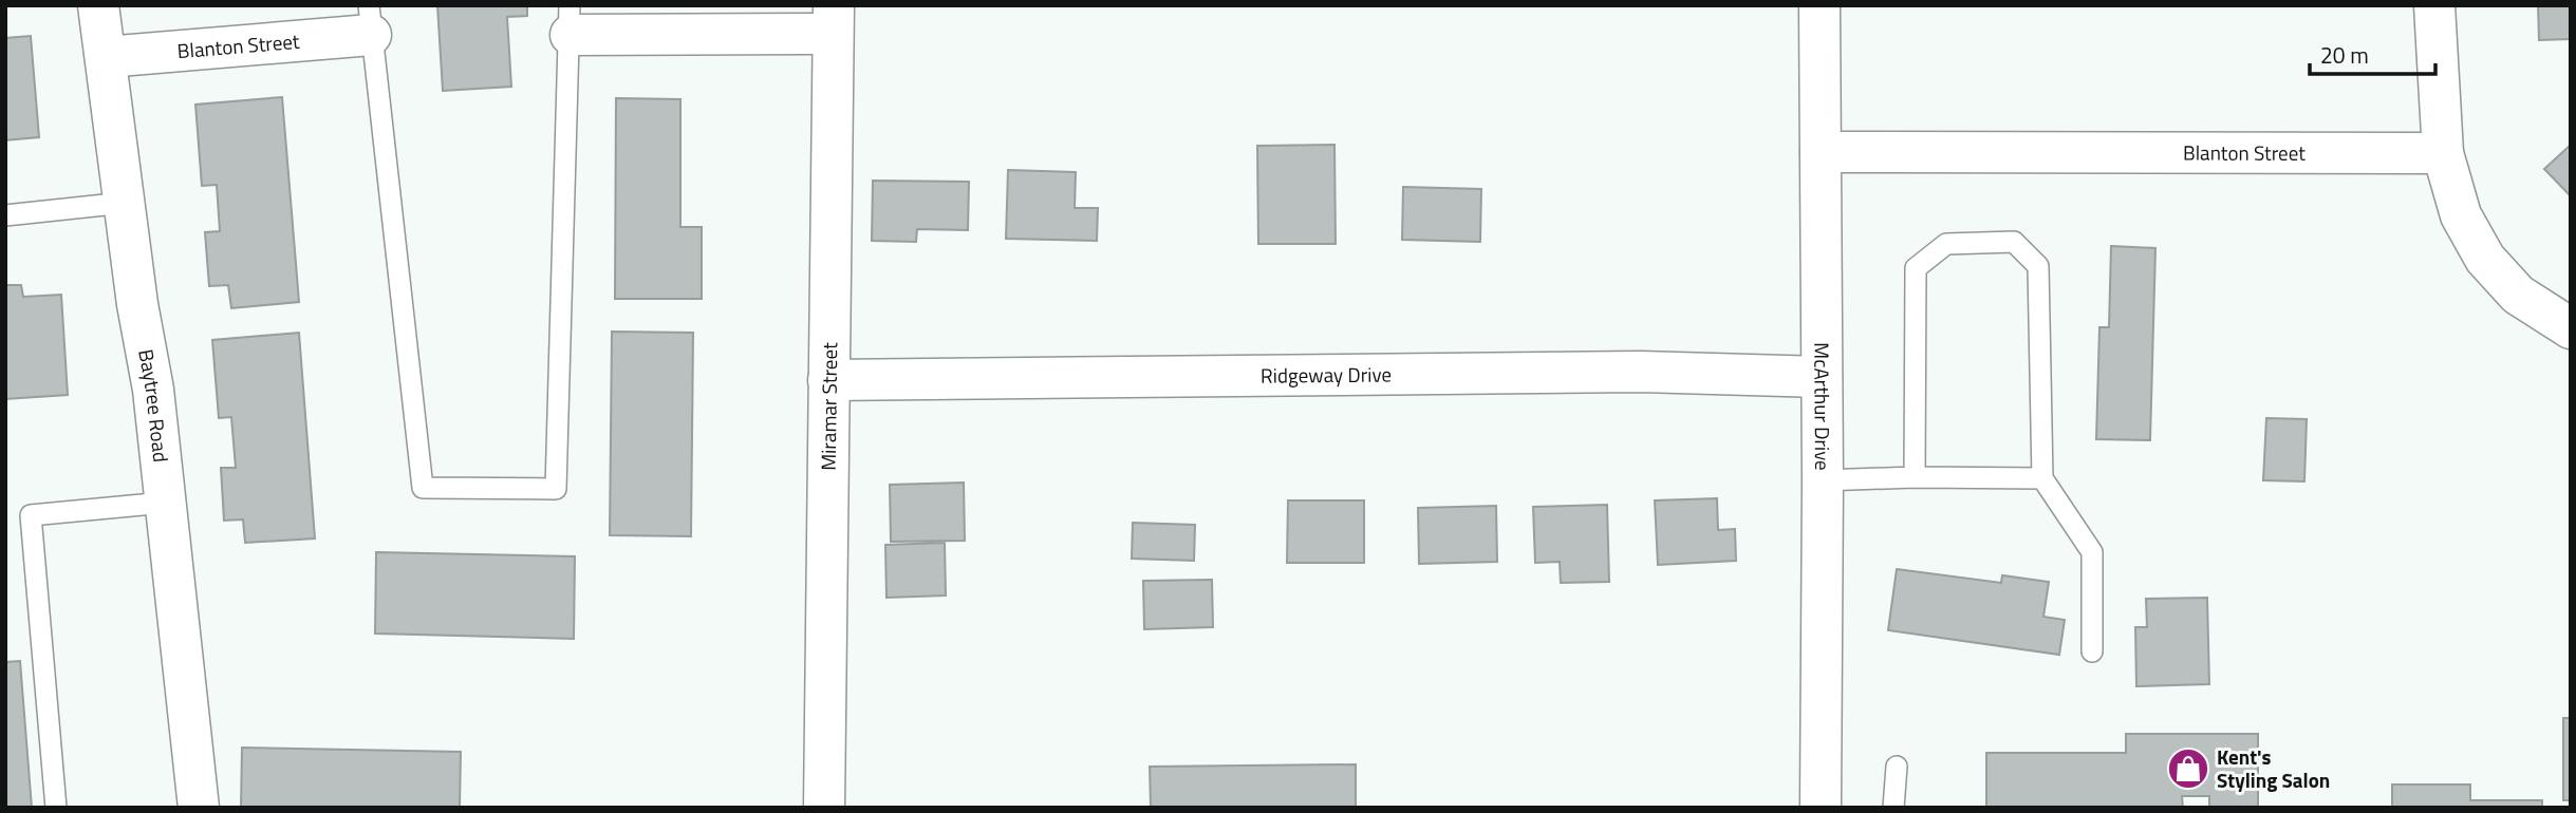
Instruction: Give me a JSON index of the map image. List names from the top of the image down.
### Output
{
  "streets": {
    "street": [
      "Blanton Street",
      "Ridgeway Drive",
      "Baytree Road",
      "Miramar Street",
      "McArthur Drive"
    ]
  },
  "crossings": [
    ["Blanton Street", "Baytree Road"],
    ["Blanton Street", "McArthur Drive"],
    ["Ridgeway Drive", "Miramar Street"],
    ["Ridgeway Drive", "McArthur Drive"]
  ],
  "places": {
    "shop": ["Kent's Styling Salon"]
  },
  "scale_bar": "20 m"
}
